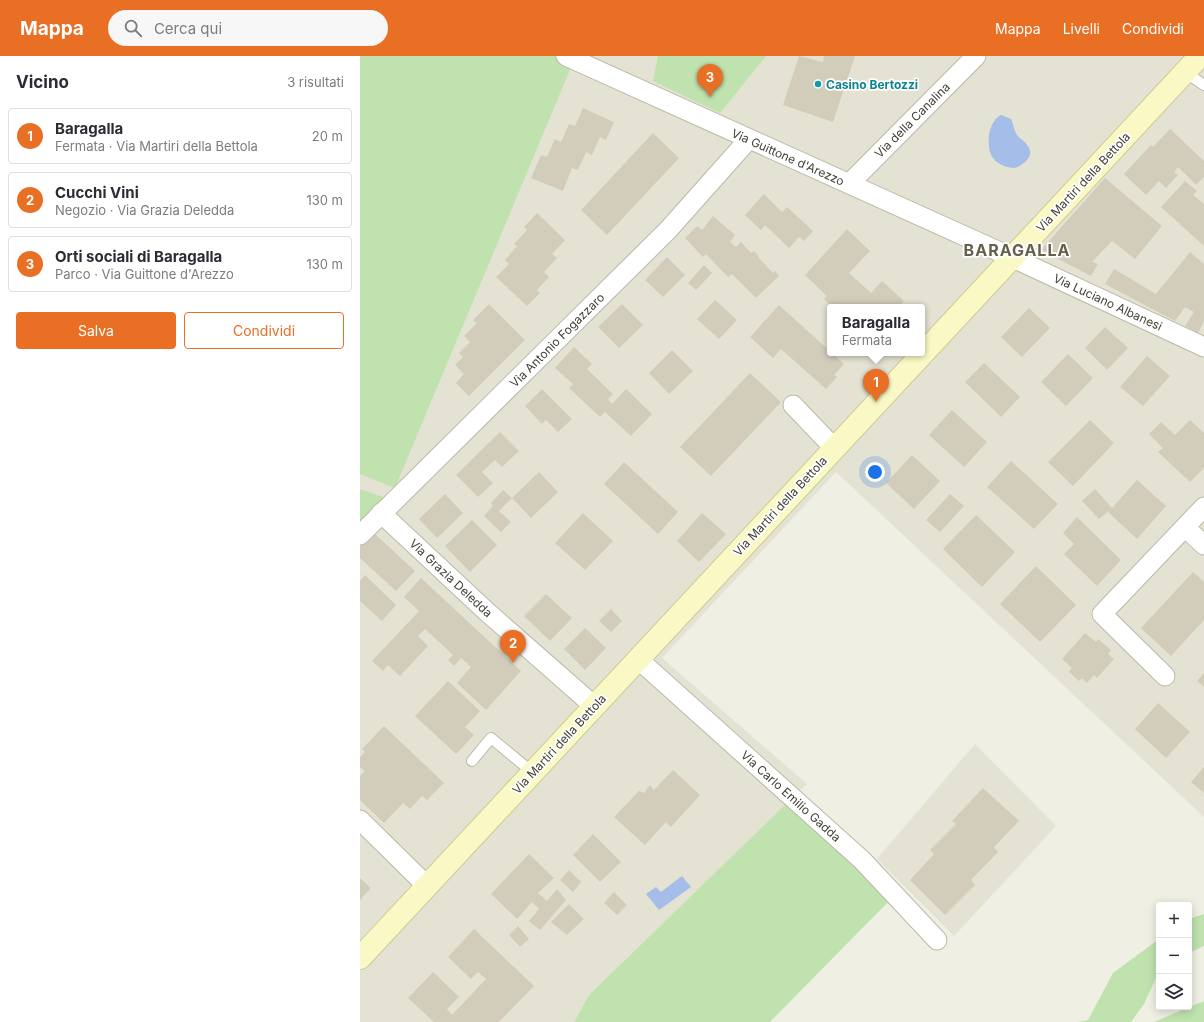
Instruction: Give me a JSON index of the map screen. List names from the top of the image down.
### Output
{
  "streets": {
    "main road": ["Via Martiri della Bettola"],
    "street": [
      "Via della Canalina",
      "Via Guittone d'Arezzo",
      "Via Luciano Albanesi",
      "Via Antonio Fogazzaro",
      "Via Grazia Deledda",
      "Via Carlo Emilio Gadda"
    ]
  },
  "crossings": [
    ["Via della Canalina", "Via Guittone d'Arezzo"],
    ["Via Guittone d'Arezzo", "Via Martiri della Bettola"],
    ["Via Guittone d'Arezzo", "Via Luciano Albanesi"],
    ["Via Guittone d'Arezzo", "Via Antonio Fogazzaro"],
    ["Via Martiri della Bettola", "Via Luciano Albanesi"],
    ["Via Martiri della Bettola", "Via Grazia Deledda"],
    ["Via Martiri della Bettola", "Via Carlo Emilio Gadda"],
    ["Via Antonio Fogazzaro", "Via Grazia Deledda"]
  ],
  "districts": ["BARAGALLA"],
  "places": ["Casino Bertozzi"],
  "page": {
    "header": "Mappa",
    "search": "Cerca qui",
    "nav": ["Mappa", "Livelli", "Condividi"],
    "heading": ["Vicino", "3 risultati"],
    "pins": ["3", "1", "2"],
    "list": [
      {
        "mark": "1",
        "name": "Baragalla",
        "note": "Fermata · Via Martiri della Bettola",
        "value": "20 m"
      },
      {
        "mark": "2",
        "name": "Cucchi Vini",
        "note": "Negozio · Via Grazia Deledda",
        "value": "130 m"
      },
      {
        "mark": "3",
        "name": "Orti sociali di Baragalla",
        "note": "Parco · Via Guittone d'Arezzo",
        "value": "130 m"
      }
    ],
    "buttons": ["Salva", "Condividi"],
    "popup": ["Baragalla", "Fermata"],
    "map_buttons": ["+", "−"]
  }
}
